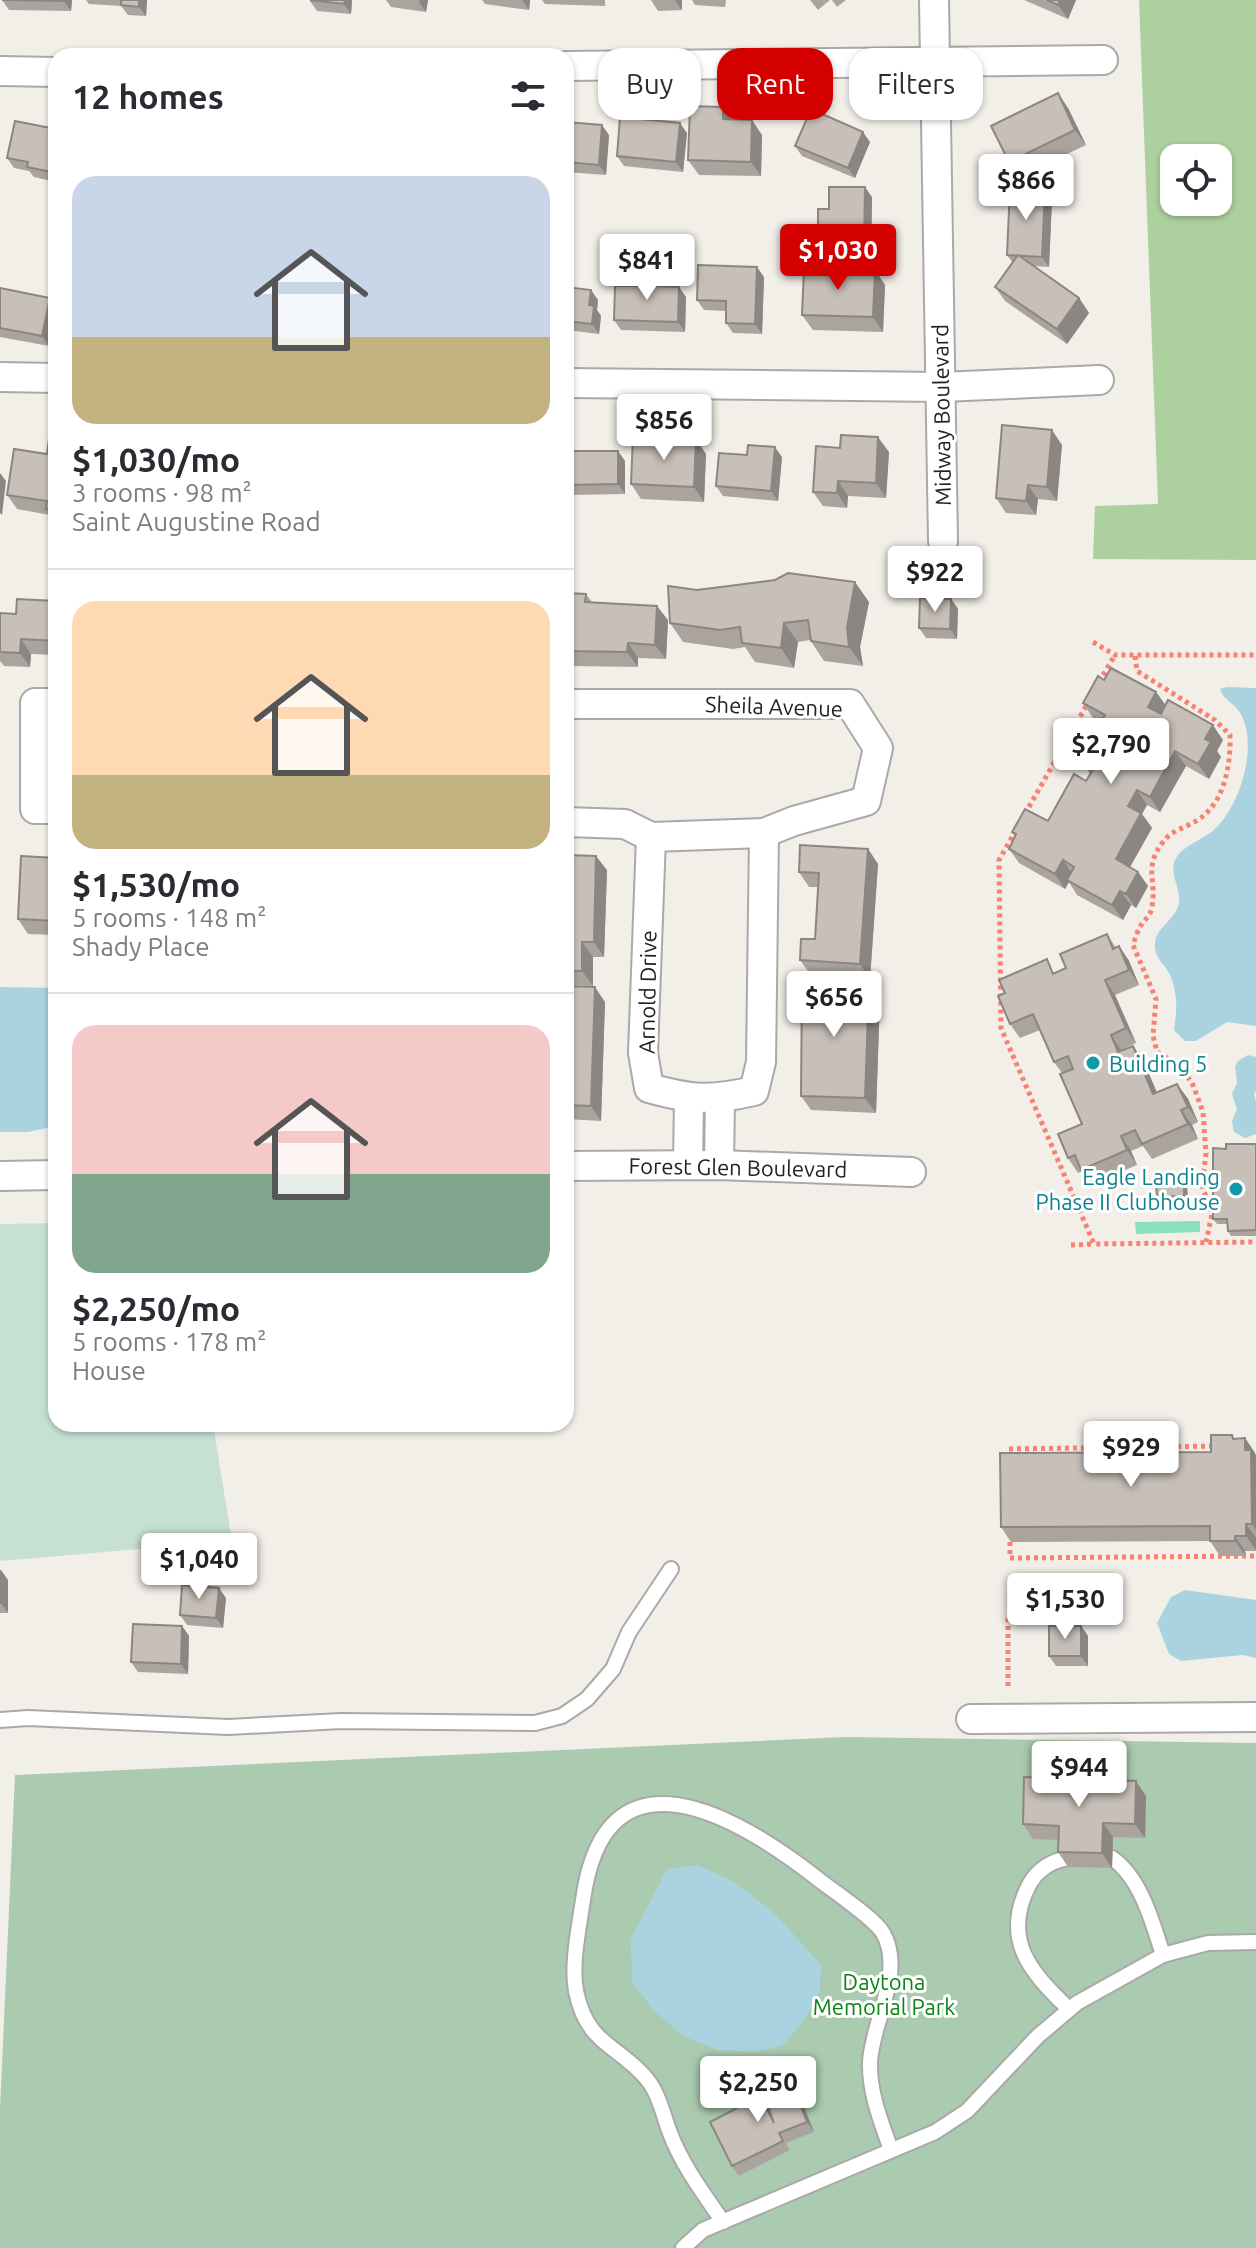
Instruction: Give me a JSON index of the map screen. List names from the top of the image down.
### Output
{
  "streets": {
    "street": [
      "Midway Boulevard",
      "Sheila Avenue",
      "Arnold Drive",
      "Forest Glen Boulevard"
    ]
  },
  "crossings": [
    ["Sheila Avenue", "Arnold Drive"]
  ],
  "parks": ["Daytona Memorial Park"],
  "places": ["Building 5", "Eagle Landing Phase II Clubhouse"],
  "page": {
    "chip": ["Buy", "Rent", "Filters"],
    "heading": "12 homes",
    "list": [
      {
        "name": "$1,030/mo",
        "note": "3 rooms · 98 m² · Saint Augustine Road"
      },
      {
        "name": "$1,530/mo",
        "note": "5 rooms · 148 m² · Shady Place"
      },
      {
        "name": "$2,250/mo",
        "note": "5 rooms · 178 m² · House"
      }
    ],
    "price": [
      "$866",
      "$1,030",
      "$841",
      "$856",
      "$922",
      "$2,790",
      "$656",
      "$929",
      "$1,040",
      "$1,530",
      "$944",
      "$2,250"
    ]
  }
}
